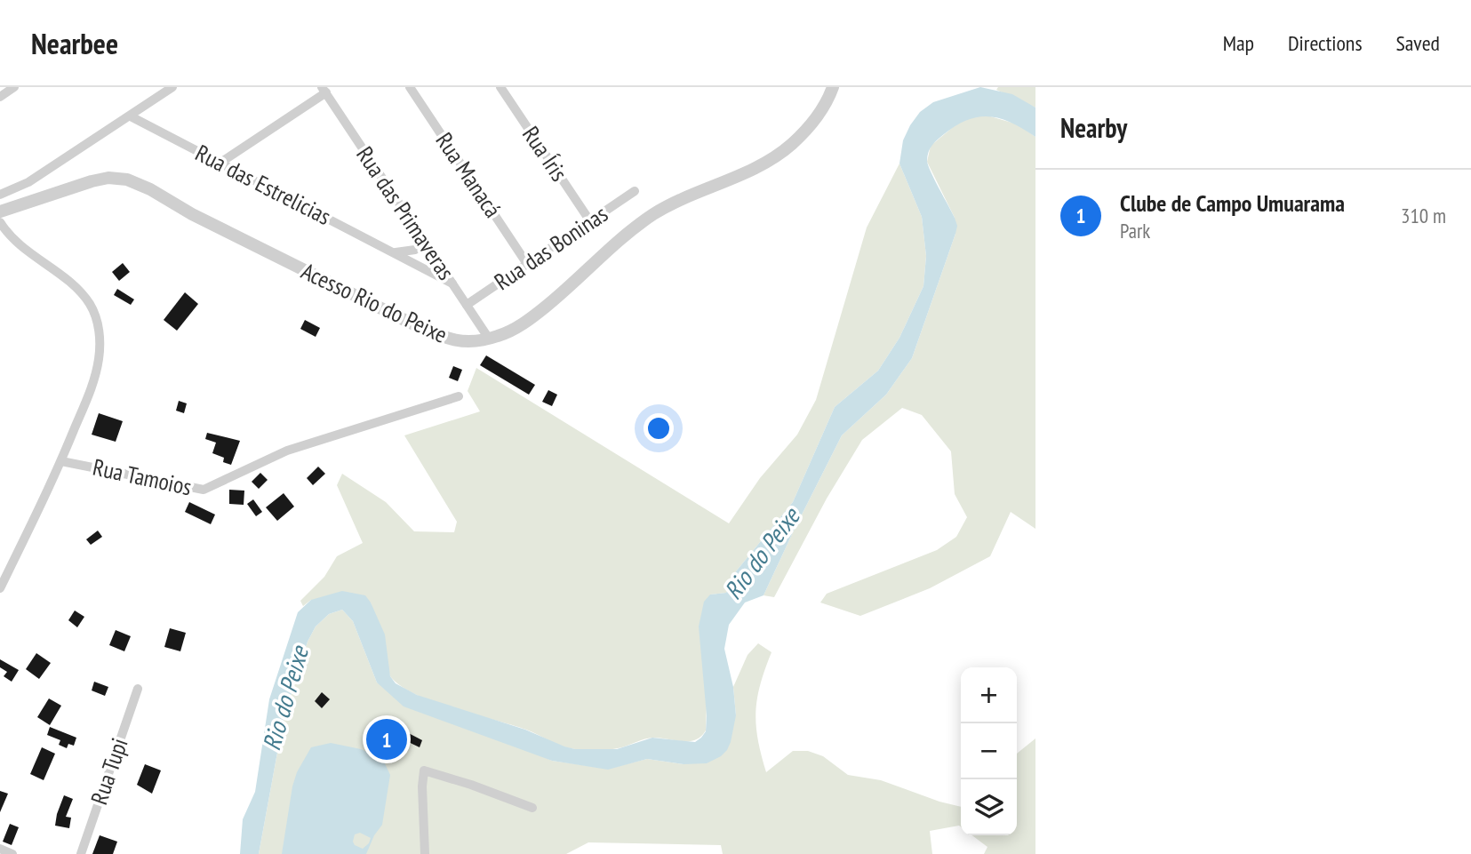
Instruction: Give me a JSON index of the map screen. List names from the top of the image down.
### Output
{
  "streets": {
    "street": [
      "Rua Íris",
      "Rua Manacá",
      "Rua das Estrelicias",
      "Rua das Primaveras",
      "Rua das Boninas",
      "Acesso Rio do Peixe",
      "Rua Tamoios",
      "Rua Tupi"
    ]
  },
  "crossings": [
    ["Rua Íris", "Rua das Boninas"],
    ["Rua Manacá", "Rua das Boninas"],
    ["Rua das Estrelicias", "Rua das Primaveras"],
    ["Rua das Primaveras", "Rua das Boninas"],
    ["Rua das Primaveras", "Acesso Rio do Peixe"]
  ],
  "water": ["Rio do Peixe"],
  "page": {
    "header": "Nearbee",
    "nav": ["Map", "Directions", "Saved"],
    "heading": "Nearby",
    "list": [
      {
        "mark": "1",
        "name": "Clube de Campo Umuarama",
        "note": "Park",
        "value": "310 m"
      }
    ],
    "map_buttons": ["+", "−"],
    "pins": "1"
  }
}
